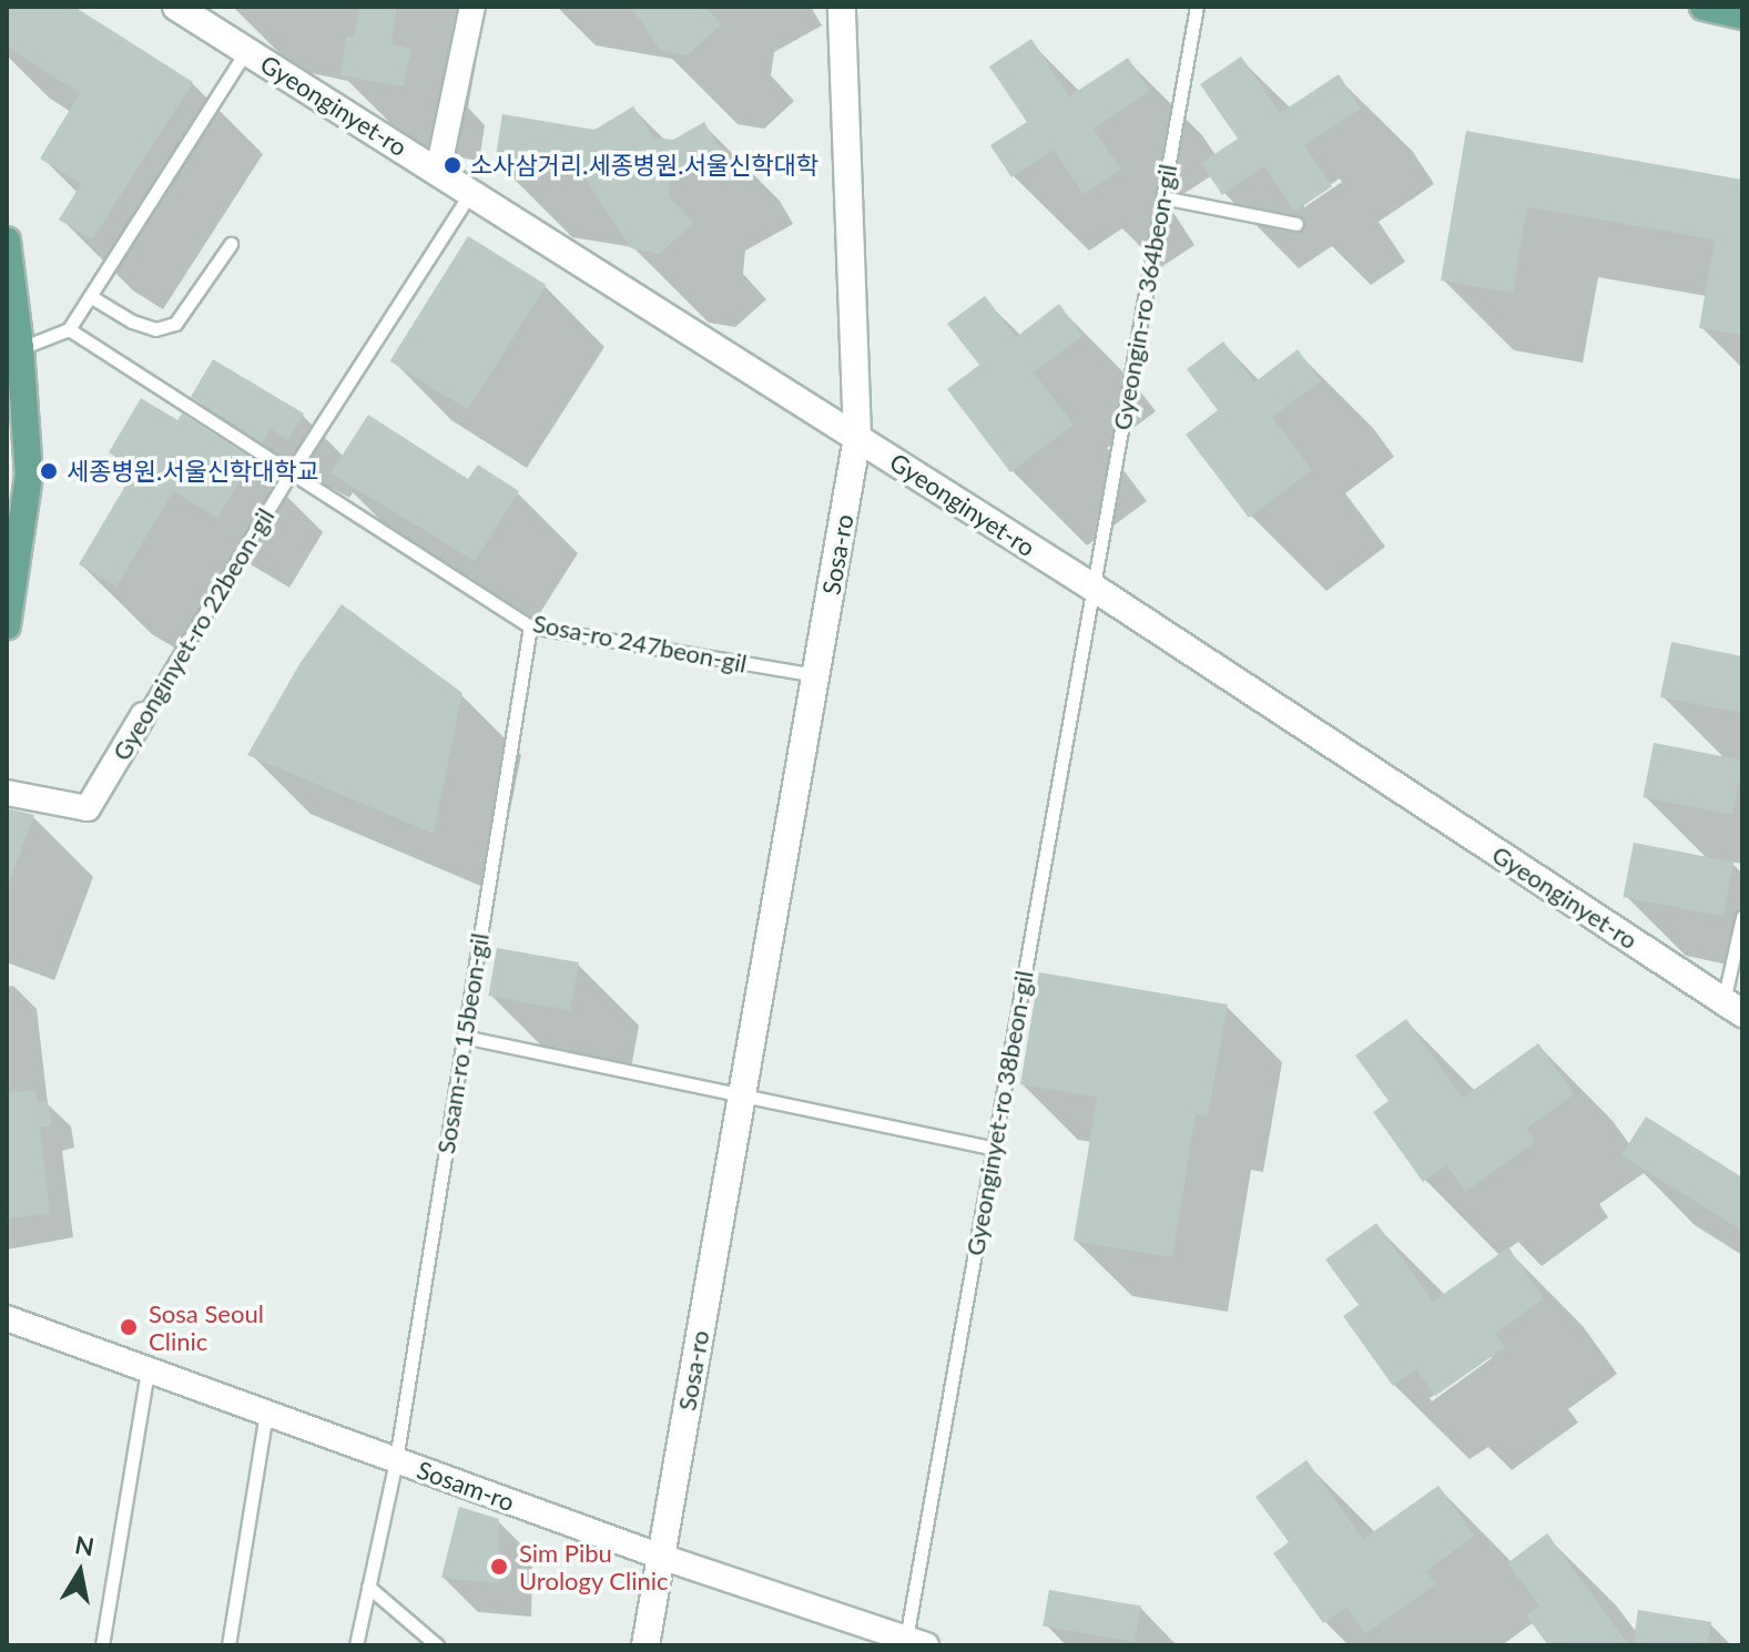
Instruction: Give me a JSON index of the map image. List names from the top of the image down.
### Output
{
  "streets": {
    "street": [
      "Gyeonginyet-ro",
      "Sosa-ro",
      "Gyeonginyet-ro 22beon-gil",
      "Sosam-ro"
    ],
    "lane": [
      "Gyeongin-ro 364beon-gil",
      "Sosa-ro 247beon-gil",
      "Sosam-ro 15beon-gil",
      "Gyeonginyet-ro 38beon-gil"
    ]
  },
  "crossings": [
    ["Gyeonginyet-ro", "Gyeongin-ro 364beon-gil"],
    ["Gyeonginyet-ro", "Sosa-ro"],
    ["Gyeonginyet-ro", "Gyeonginyet-ro 22beon-gil"],
    ["Gyeonginyet-ro", "Gyeonginyet-ro 38beon-gil"],
    ["Gyeongin-ro 364beon-gil", "Gyeonginyet-ro 38beon-gil"],
    ["Sosa-ro", "Sosa-ro 247beon-gil"],
    ["Sosa-ro", "Sosam-ro"],
    ["Gyeonginyet-ro 22beon-gil", "Sosa-ro 247beon-gil"],
    ["Sosa-ro 247beon-gil", "Sosam-ro 15beon-gil"],
    ["Sosam-ro 15beon-gil", "Sosam-ro"],
    ["Gyeonginyet-ro 38beon-gil", "Sosam-ro"]
  ],
  "places": [
    "소사삼거리.세종병원.서울신학대학",
    "세종병원.서울신학대학교",
    "Sosa Seoul Clinic",
    "Sim Pibu Urology Clinic"
  ],
  "north": "top"
}
